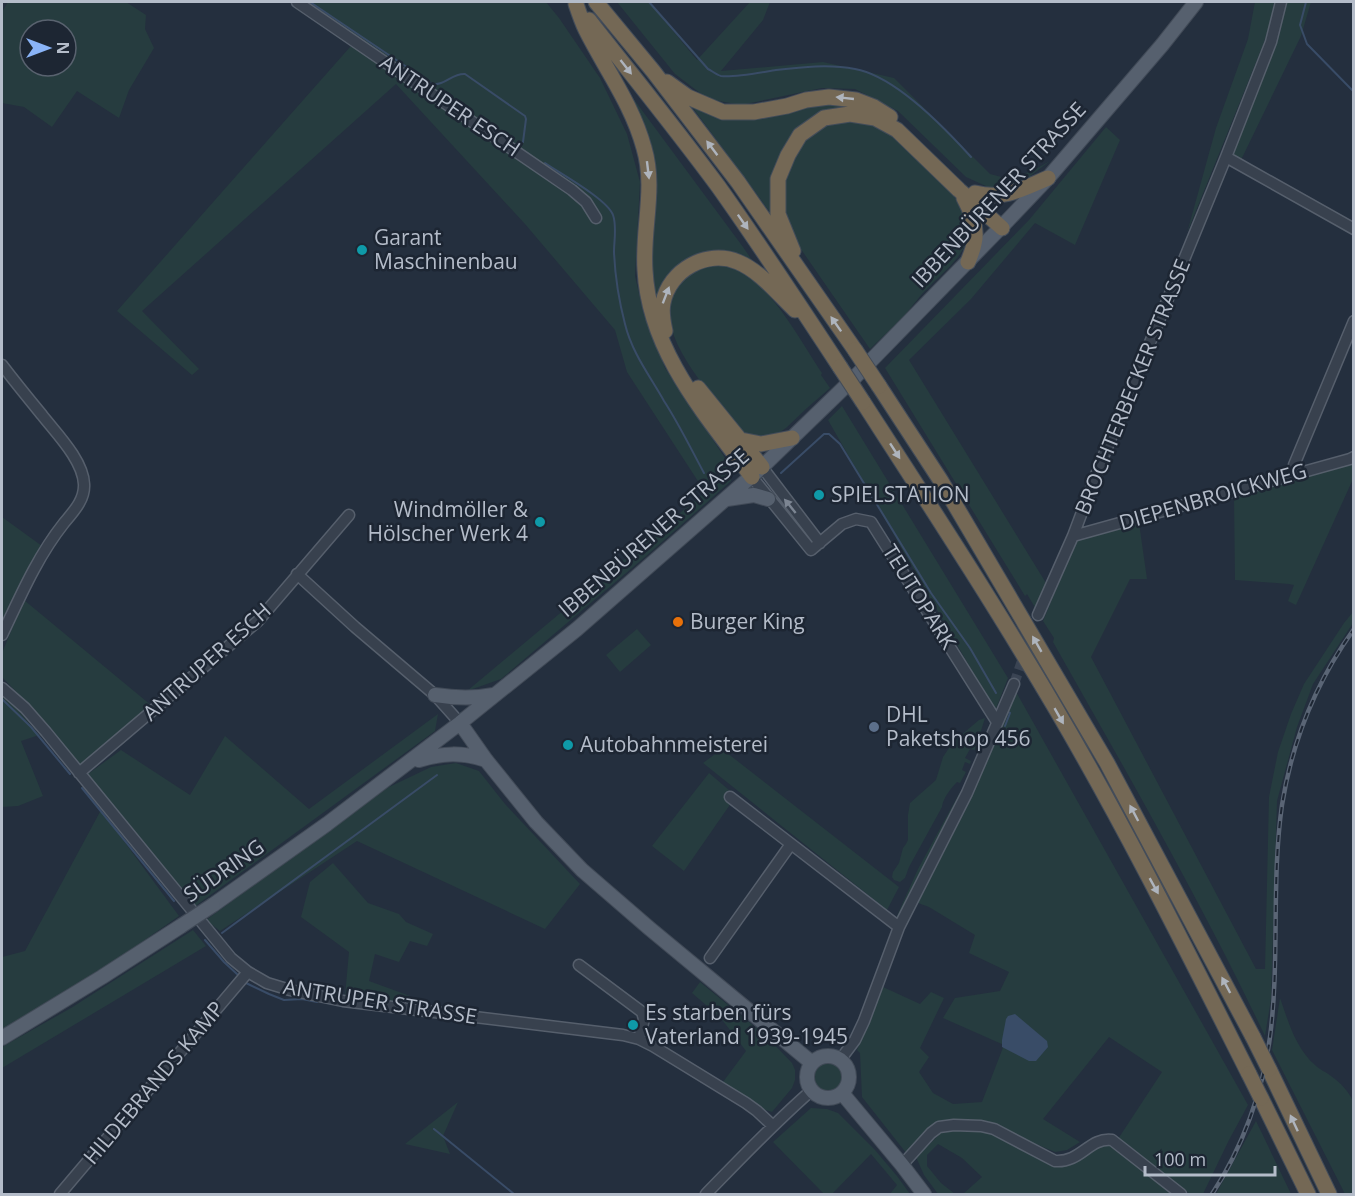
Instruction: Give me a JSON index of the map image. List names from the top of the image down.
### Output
{
  "streets": {
    "main road": ["IBBENBÜRENER STRASSE", "SÜDRING"],
    "street": [
      "ANTRUPER ESCH",
      "BROCHTERBECKER STRASSE",
      "DIEPENBROICKWEG",
      "TEUTOPARK",
      "ANTRUPER STRASSE",
      "HILDEBRANDS KAMP"
    ]
  },
  "crossings": [
    ["ANTRUPER ESCH", "ANTRUPER STRASSE"],
    ["IBBENBÜRENER STRASSE", "TEUTOPARK"],
    ["IBBENBÜRENER STRASSE", "SÜDRING"],
    ["BROCHTERBECKER STRASSE", "DIEPENBROICKWEG"],
    ["ANTRUPER STRASSE", "HILDEBRANDS KAMP"]
  ],
  "places": [
    "Garant Maschinenbau",
    "SPIELSTATION",
    "Windmöller & Hölscher Werk 4",
    "Burger King",
    "DHL Paketshop 456",
    "Autobahnmeisterei",
    "Es starben fürs Vaterland 1939-1945"
  ],
  "scale_bar": "100 m",
  "north": "right"
}
